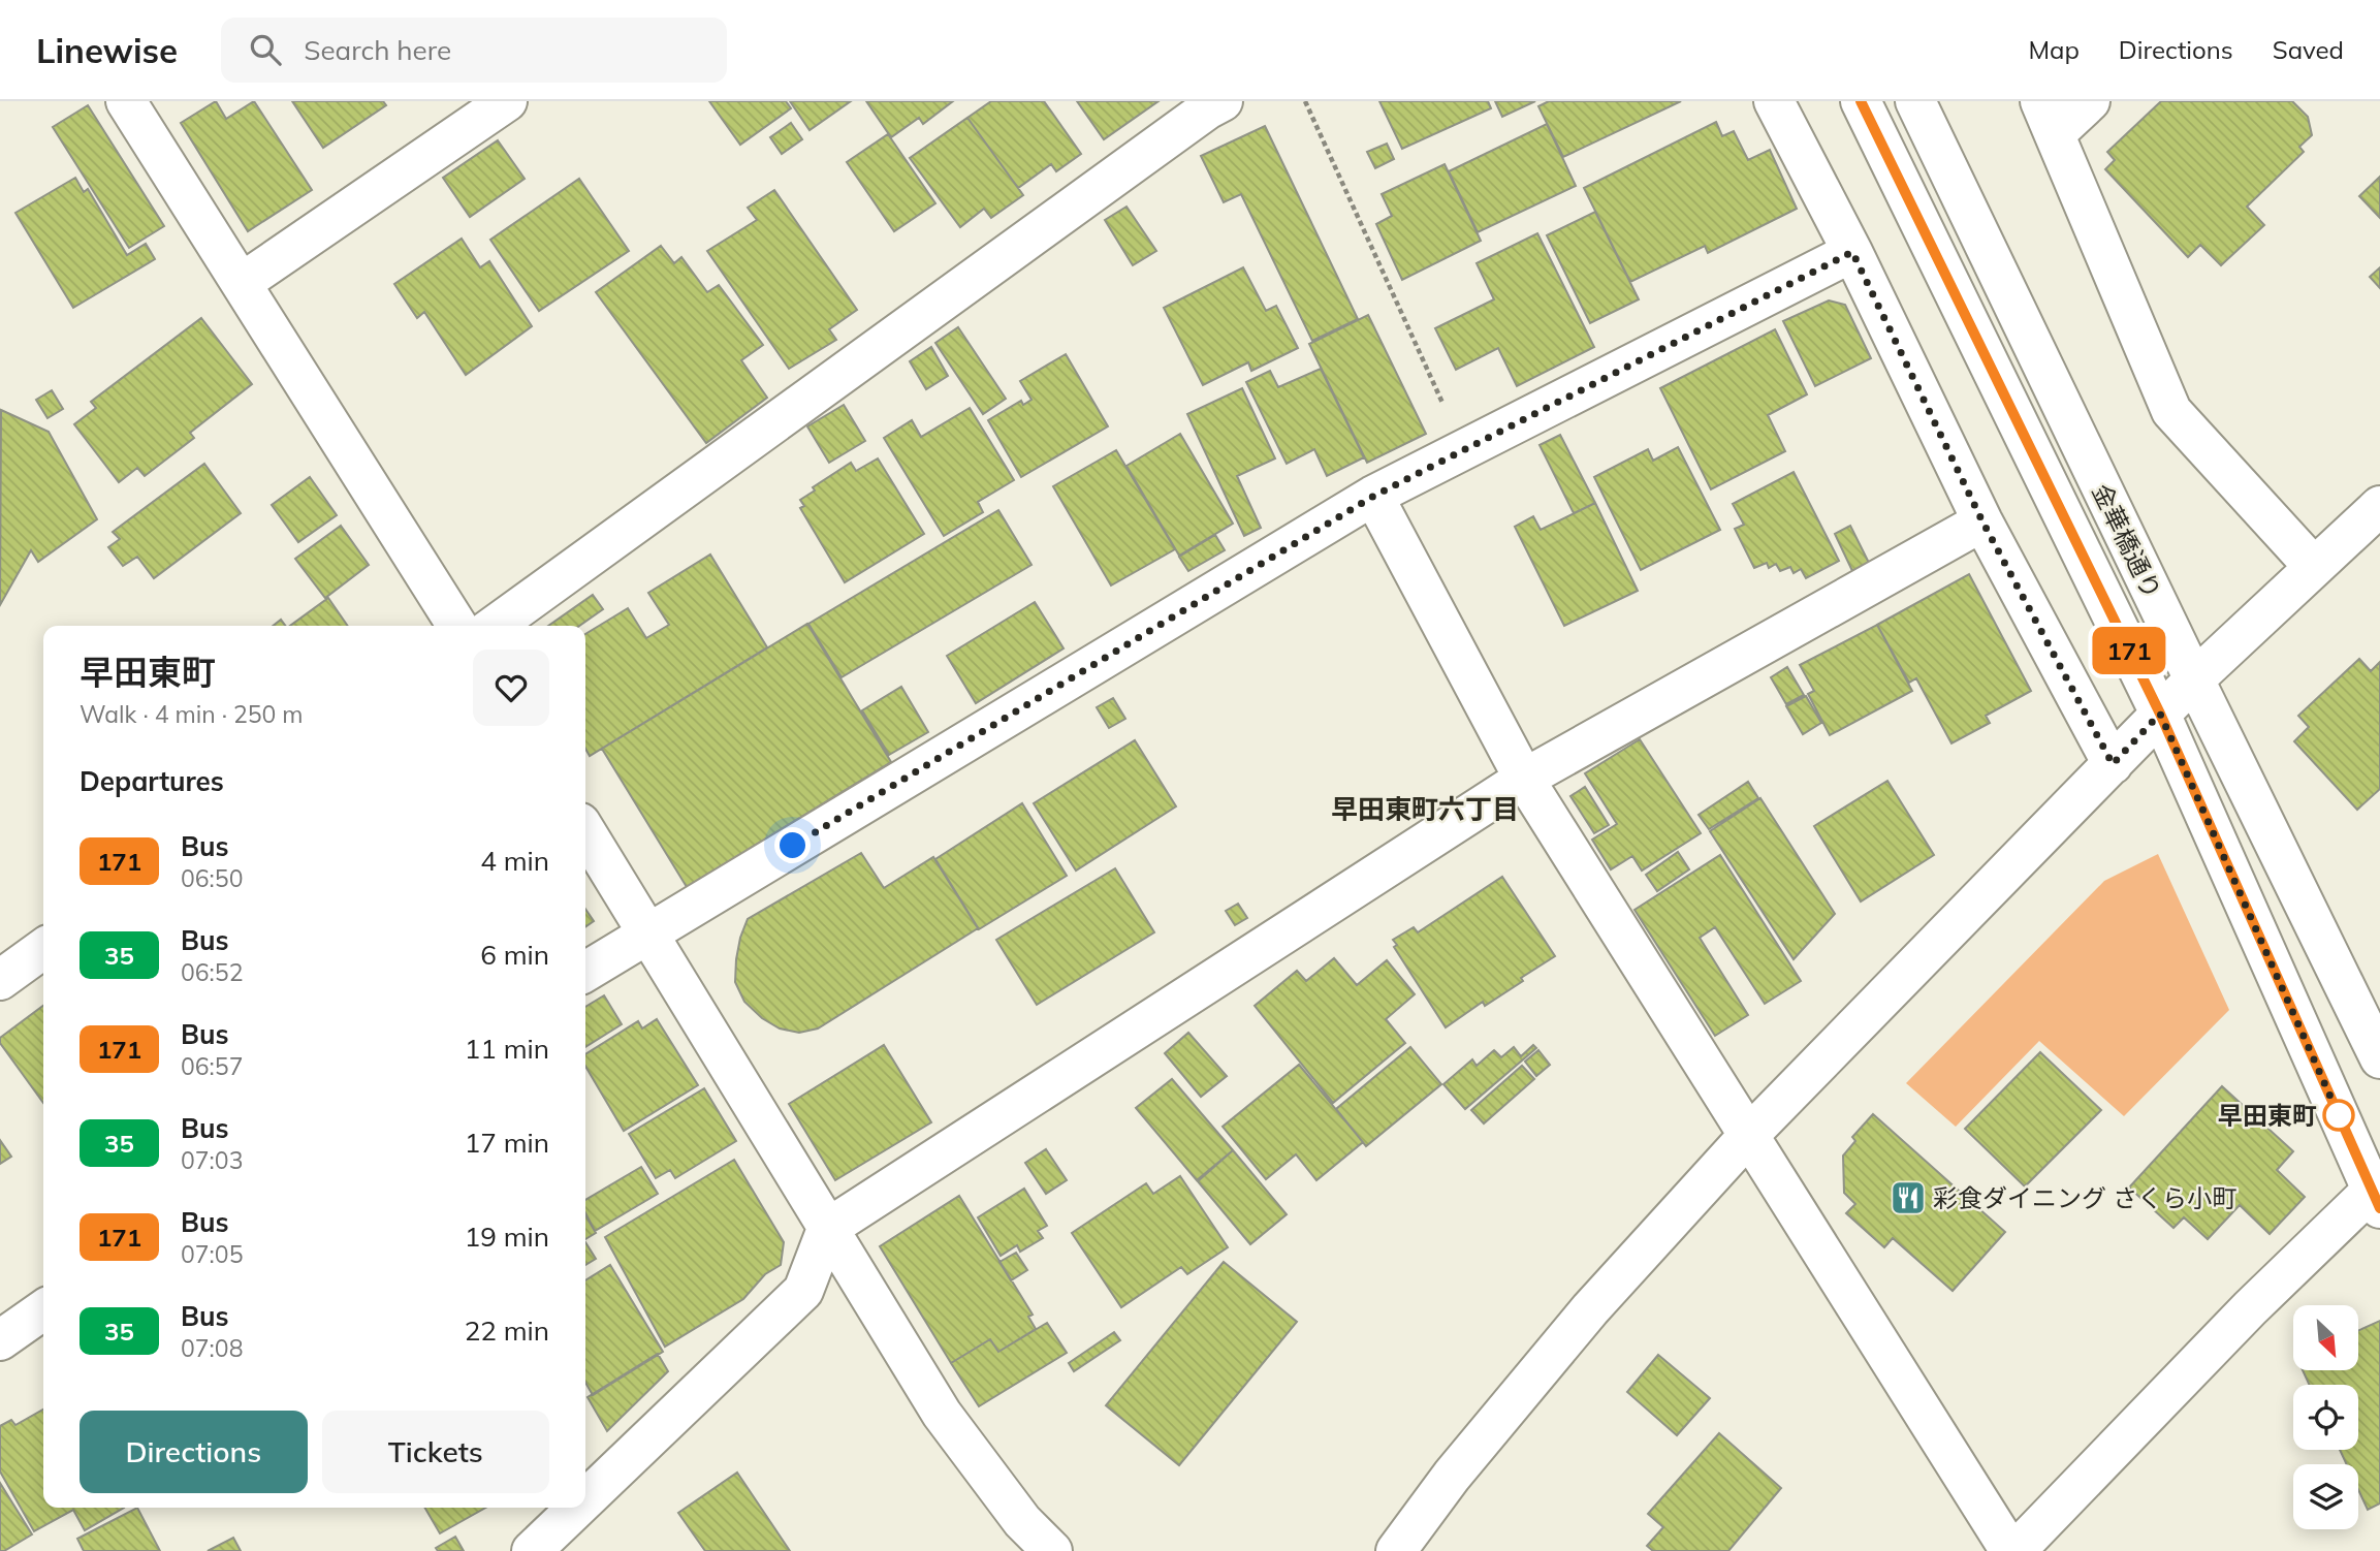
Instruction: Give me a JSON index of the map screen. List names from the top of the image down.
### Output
{
  "streets": {
    "street": ["金華橋通り"]
  },
  "districts": ["早田東町六丁目"],
  "places": {
    "other": ["早田東町"],
    "restaurant": ["彩食ダイニング さくら小町"]
  },
  "lines": ["bus line 171"],
  "north": "bottom right",
  "page": {
    "header": "Linewise",
    "search": "Search here",
    "nav": ["Map", "Directions", "Saved"],
    "on_map": "171",
    "heading": [
      ["早田東町", "Walk · 4 min · 250 m"],
      "Departures"
    ],
    "list": [
      {
        "mark": "171",
        "name": "Bus",
        "note": "06:50",
        "value": "4 min"
      },
      {
        "mark": "35",
        "name": "Bus",
        "note": "06:52",
        "value": "6 min"
      },
      {
        "mark": "171",
        "name": "Bus",
        "note": "06:57",
        "value": "11 min"
      },
      {
        "mark": "35",
        "name": "Bus",
        "note": "07:03",
        "value": "17 min"
      },
      {
        "mark": "171",
        "name": "Bus",
        "note": "07:05",
        "value": "19 min"
      },
      {
        "mark": "35",
        "name": "Bus",
        "note": "07:08",
        "value": "22 min"
      }
    ],
    "buttons": ["Directions", "Tickets"]
  }
}
